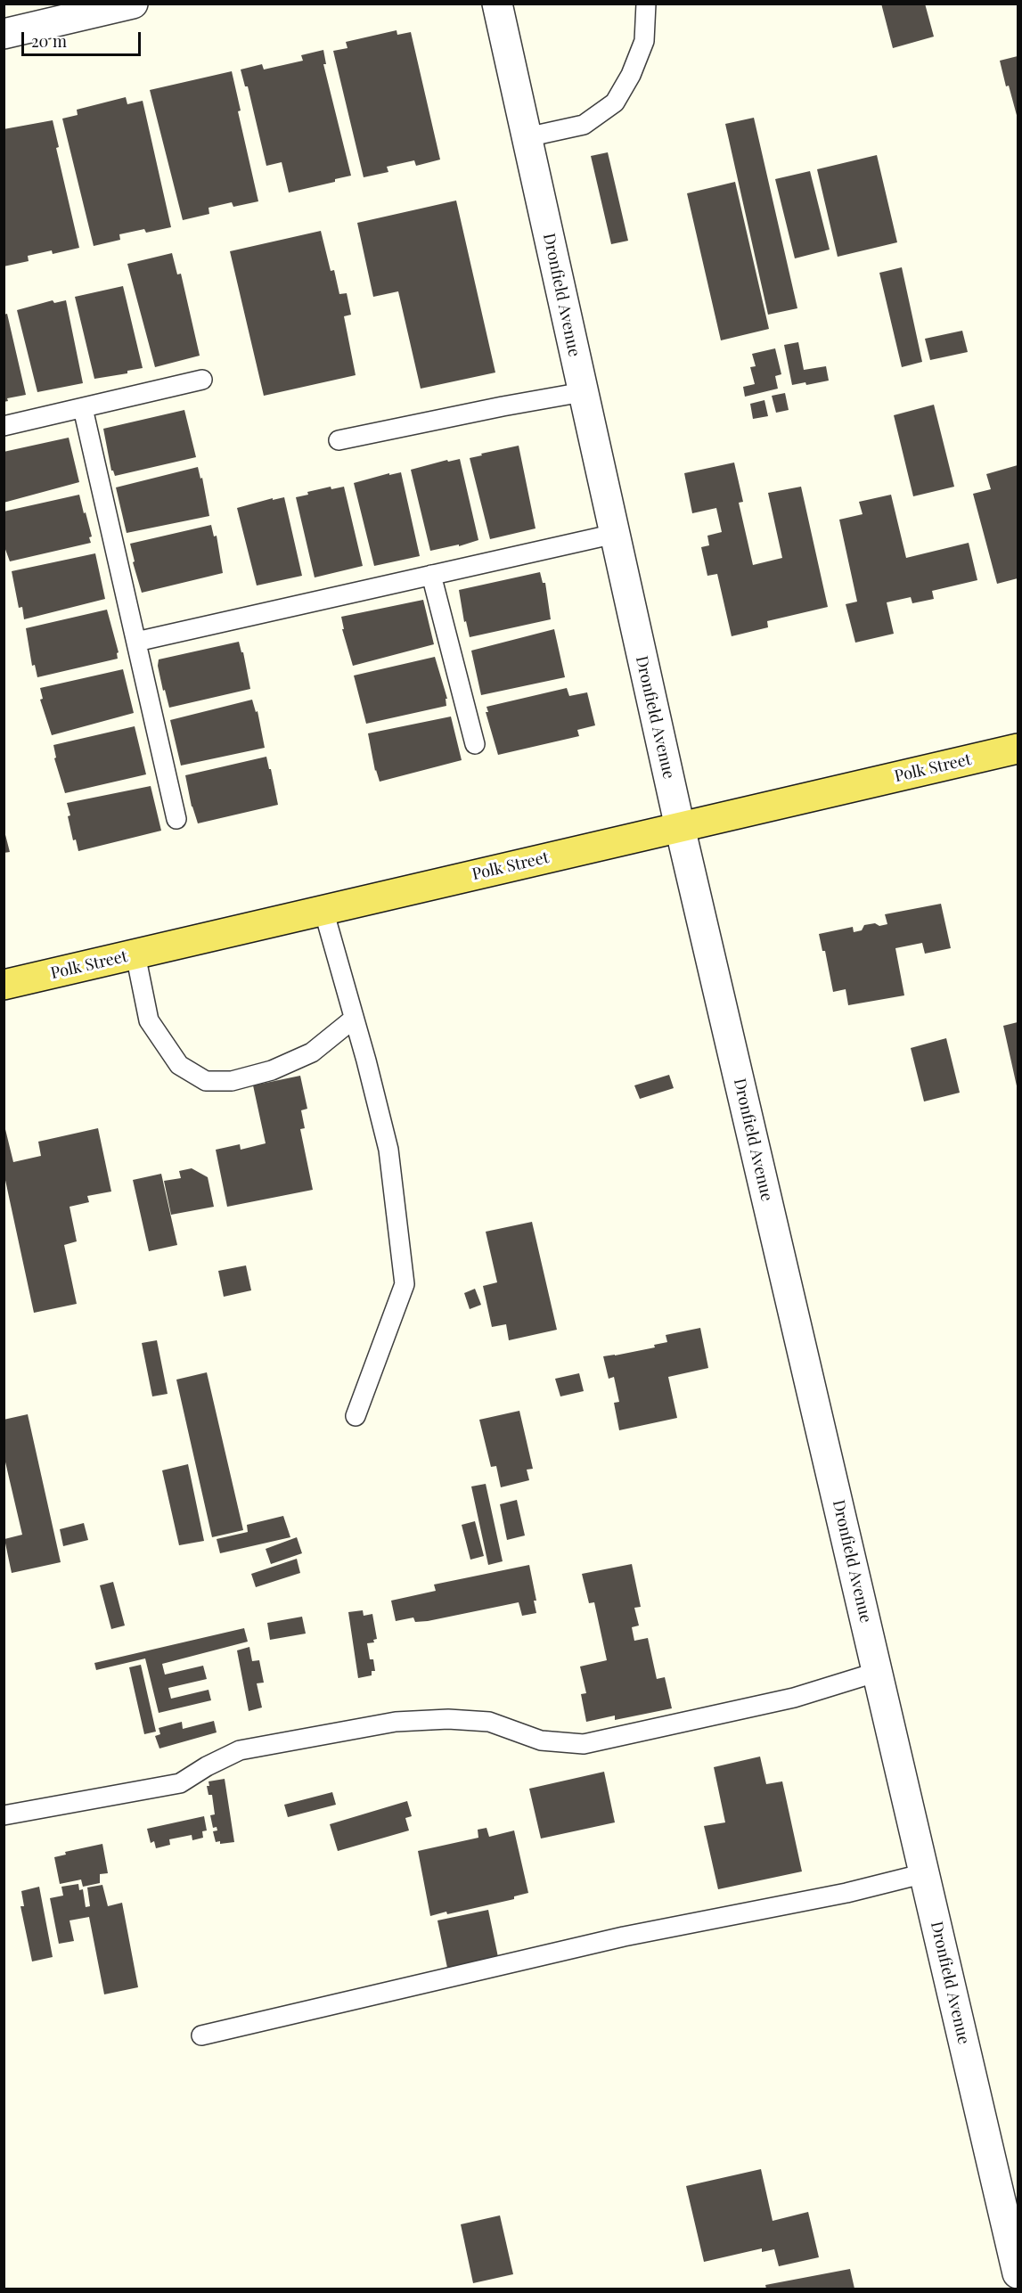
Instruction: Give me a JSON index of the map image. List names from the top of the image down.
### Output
{
  "streets": {
    "main road": ["Polk Street"],
    "street": ["Dronfield Avenue"]
  },
  "crossings": [
    ["Dronfield Avenue", "Polk Street"]
  ],
  "scale_bar": "20 m"
}
